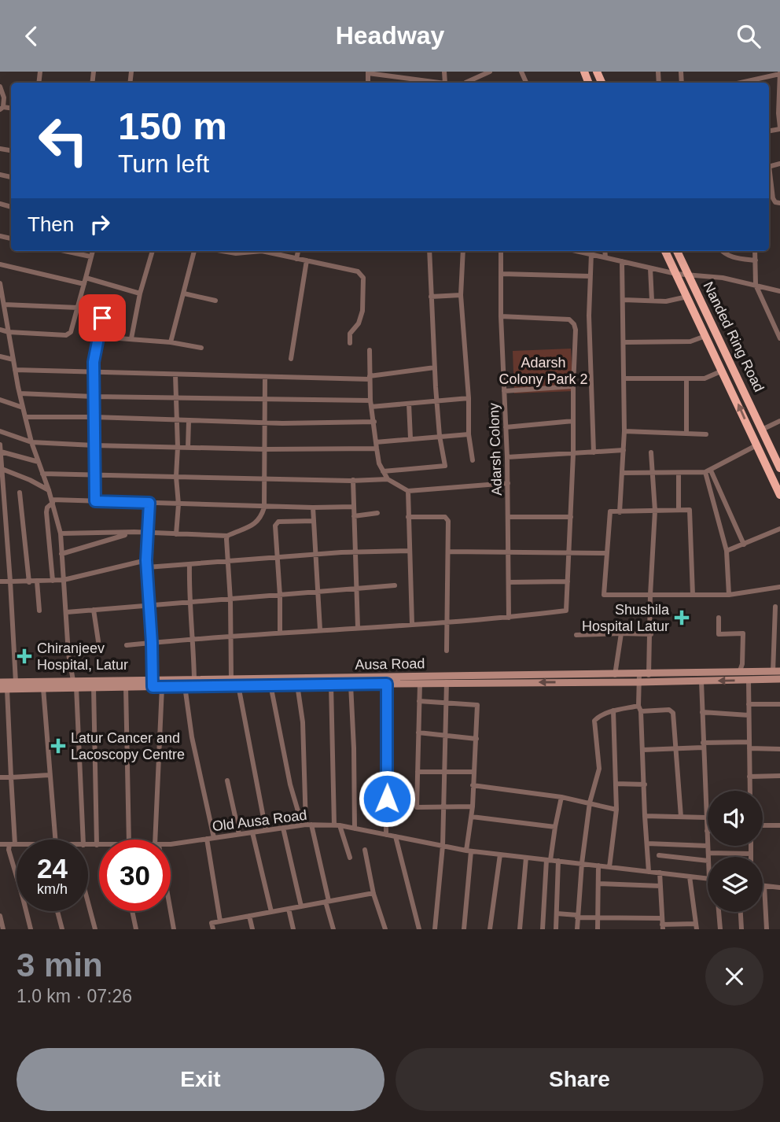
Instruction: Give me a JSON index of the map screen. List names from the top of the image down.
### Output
{
  "streets": {
    "highway": ["Nanded Ring Road"],
    "main road": ["Ausa Road"],
    "street": ["Adarsh Colony", "Old Ausa Road"]
  },
  "parks": ["Adarsh Colony Park 2"],
  "places": {
    "health": ["Shushila Hospital Latur", "Chiranjeev Hospital, Latur", "Latur Cancer and Lacoscopy Centre"]
  },
  "page": {
    "header": "Headway",
    "turn": ["150 m", "Turn left"],
    "then": "Then",
    "speed": "24 km/h",
    "limit": "30",
    "heading": ["3 min", "1.0 km · 07:26"],
    "buttons": ["Exit", "Share"]
  }
}
